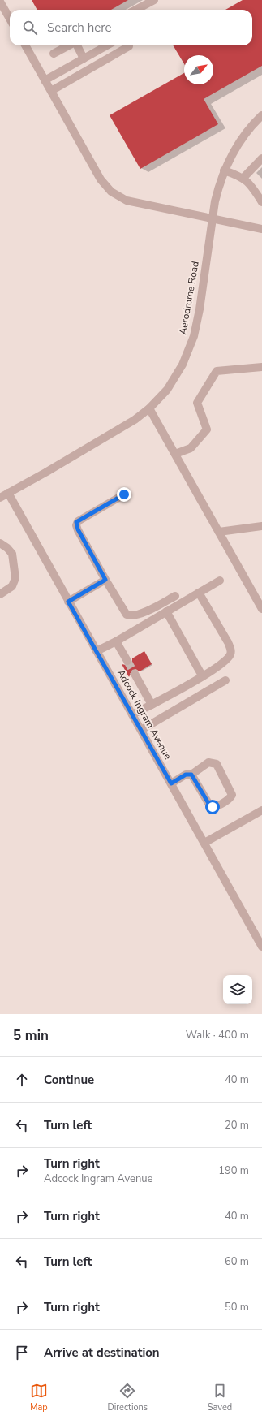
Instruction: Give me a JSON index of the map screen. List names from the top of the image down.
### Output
{
  "streets": {
    "street": ["Aerodrome Road", "Adcock Ingram Avenue"]
  },
  "crossings": [
    ["Aerodrome Road", "Adcock Ingram Avenue"]
  ],
  "north": "top right",
  "page": {
    "search": "Search here",
    "heading": ["5 min", "Walk · 400 m"],
    "list": [
      ["Continue", "40 m"],
      ["Turn left", "20 m"],
      ["Turn right", "Adcock Ingram Avenue", "190 m"],
      ["Turn right", "40 m"],
      ["Turn left", "60 m"],
      ["Turn right", "50 m"],
      "Arrive at destination"
    ],
    "nav": ["Map", "Directions", "Saved"]
  }
}
